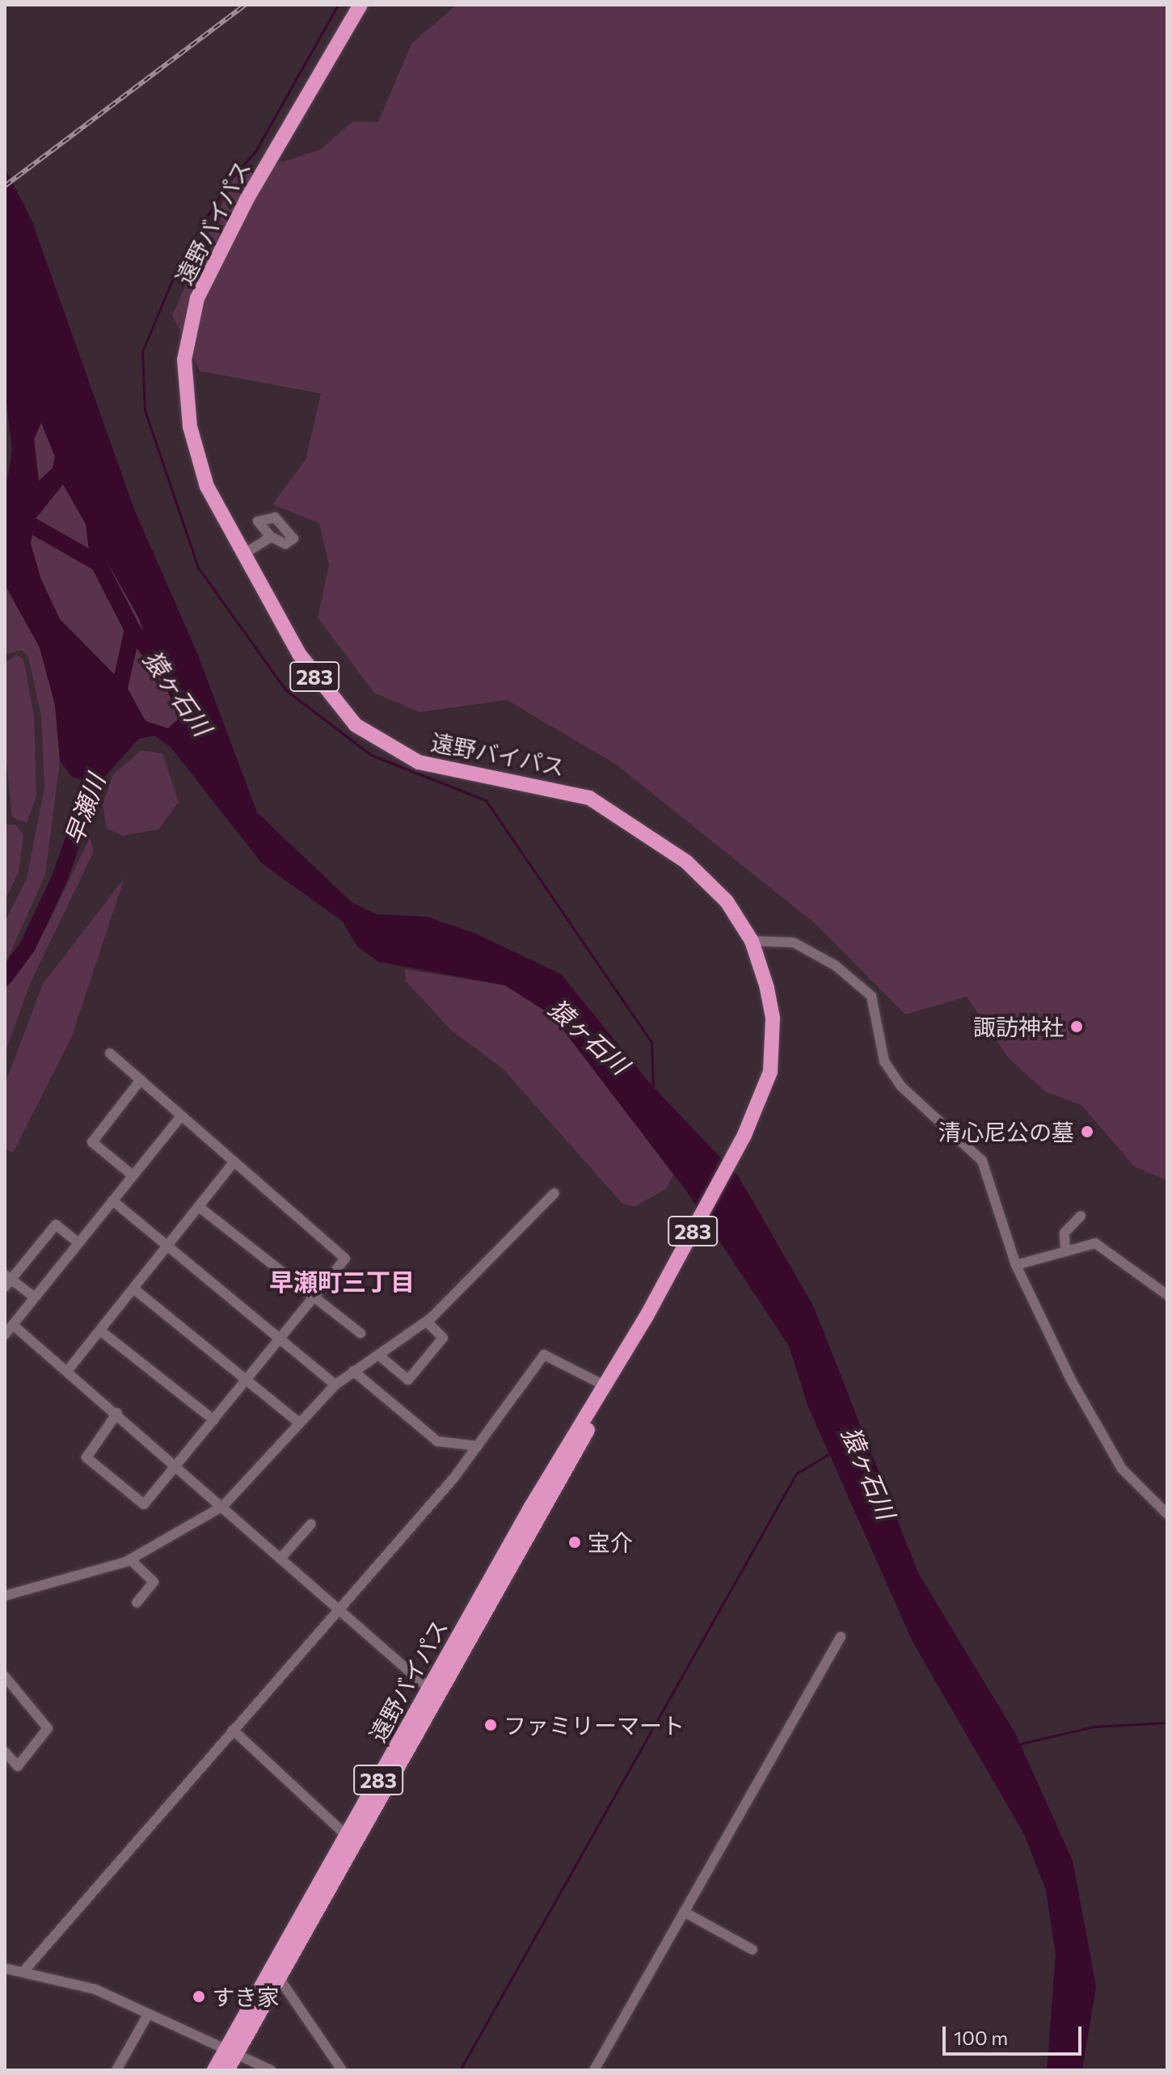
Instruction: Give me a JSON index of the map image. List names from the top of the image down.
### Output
{
  "streets": {
    "highway": ["遠野バイパス", "283"]
  },
  "districts": ["早瀬町三丁目"],
  "water": ["猿ヶ石川", "早瀬川"],
  "places": [
    "諏訪神社",
    "清心尼公の墓",
    "宝介",
    "ファミリーマート",
    "すき家"
  ],
  "scale_bar": "100 m"
}
